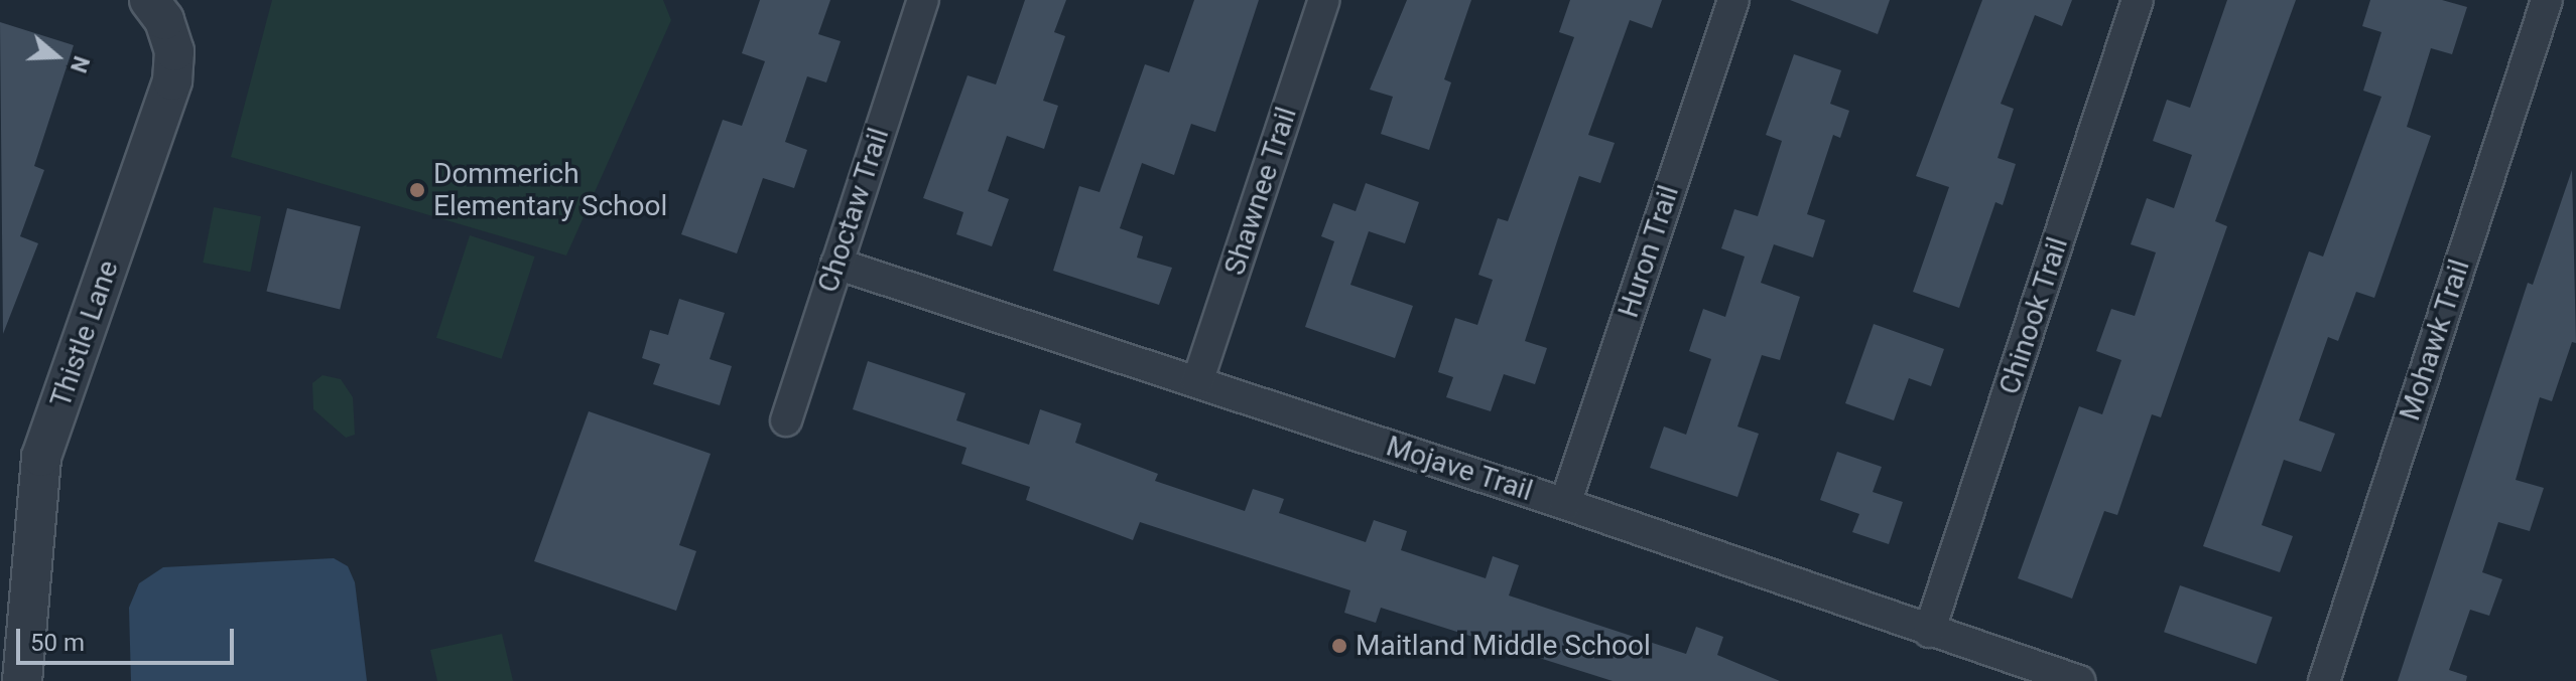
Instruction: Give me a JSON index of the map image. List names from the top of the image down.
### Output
{
  "streets": {
    "street": [
      "Shawnee Trail",
      "Choctaw Trail",
      "Huron Trail",
      "Chinook Trail",
      "Thistle Lane",
      "Mohawk Trail",
      "Mojave Trail"
    ]
  },
  "crossings": [
    ["Shawnee Trail", "Mojave Trail"],
    ["Choctaw Trail", "Mojave Trail"],
    ["Huron Trail", "Mojave Trail"],
    ["Chinook Trail", "Mojave Trail"]
  ],
  "places": ["Dommerich Elementary School", "Maitland Middle School"],
  "scale_bar": "50 m",
  "north": "right"
}
